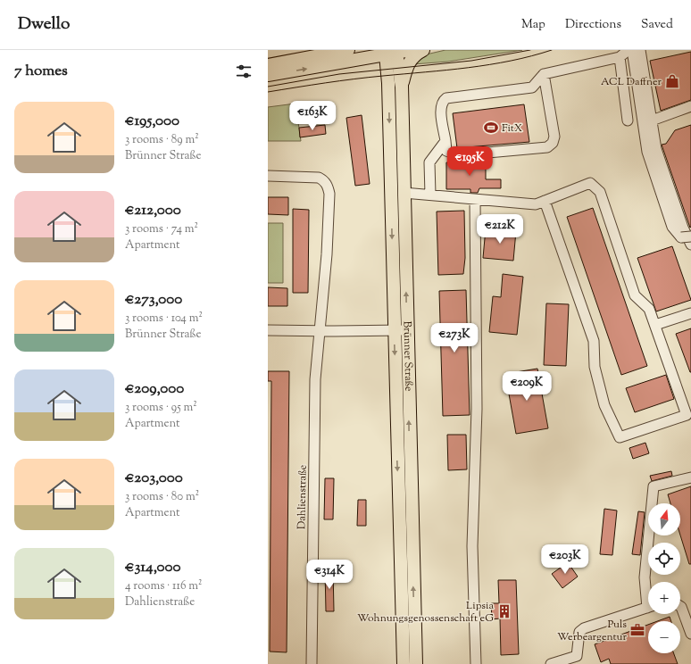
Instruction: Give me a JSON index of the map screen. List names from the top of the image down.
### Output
{
  "streets": {
    "main road": ["Brünner Straße"],
    "street": ["Dahlienstraße"]
  },
  "places": {
    "shop": ["ACL Daffner"],
    "sports": ["FitX"],
    "building": ["Lipsia Wohnungsgenossenschaft eG"],
    "office": ["Puls Werbeargentur"]
  },
  "north": "top",
  "page": {
    "header": "Dwello",
    "nav": ["Map", "Directions", "Saved"],
    "heading": "7 homes",
    "list": [
      {
        "name": "€195,000",
        "note": "3 rooms · 89 m² · Brünner Straße"
      },
      {
        "name": "€212,000",
        "note": "3 rooms · 74 m² · Apartment"
      },
      {
        "name": "€273,000",
        "note": "3 rooms · 104 m² · Brünner Straße"
      },
      {
        "name": "€209,000",
        "note": "3 rooms · 95 m² · Apartment"
      },
      {
        "name": "€203,000",
        "note": "3 rooms · 80 m² · Apartment"
      },
      {
        "name": "€314,000",
        "note": "4 rooms · 116 m² · Dahlienstraße"
      }
    ],
    "price": [
      "€163K",
      "€195K",
      "€212K",
      "€273K",
      "€209K",
      "€203K",
      "€314K"
    ],
    "map_buttons": ["+", "−"]
  }
}
